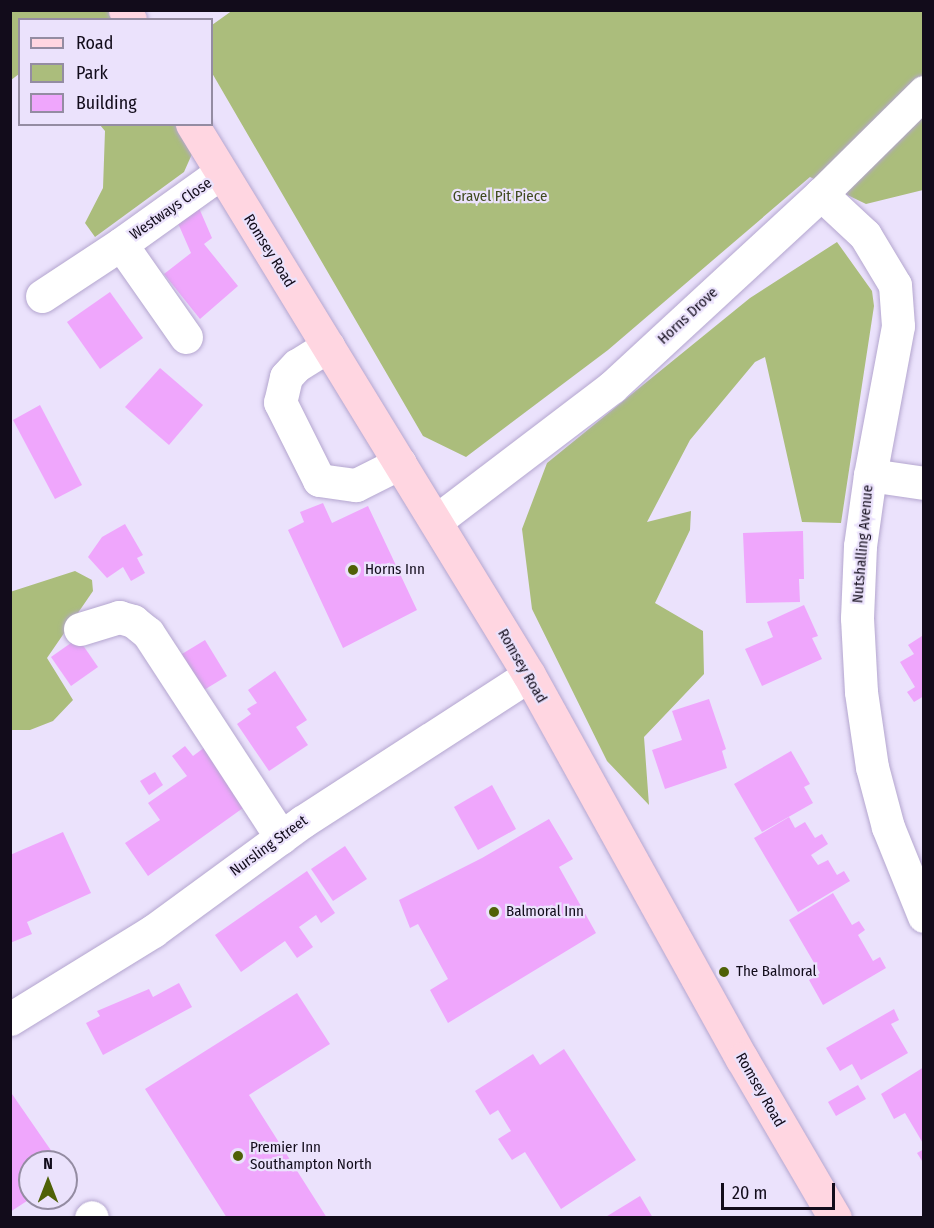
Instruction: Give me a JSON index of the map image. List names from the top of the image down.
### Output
{
  "streets": {
    "main road": ["Romsey Road"],
    "street": [
      "Westways Close",
      "Horns Drove",
      "Nutshalling Avenue",
      "Nursling Street"
    ]
  },
  "crossings": [
    ["Westways Close", "Romsey Road"],
    ["Romsey Road", "Horns Drove"],
    ["Romsey Road", "Nursling Street"],
    ["Horns Drove", "Nutshalling Avenue"]
  ],
  "parks": ["Gravel Pit Piece"],
  "places": [
    "Horns Inn",
    "Balmoral Inn",
    "The Balmoral",
    "Premier Inn Southampton North"
  ],
  "legend": ["Road", "Park", "Building"],
  "scale_bar": "20 m",
  "north": "top"
}
